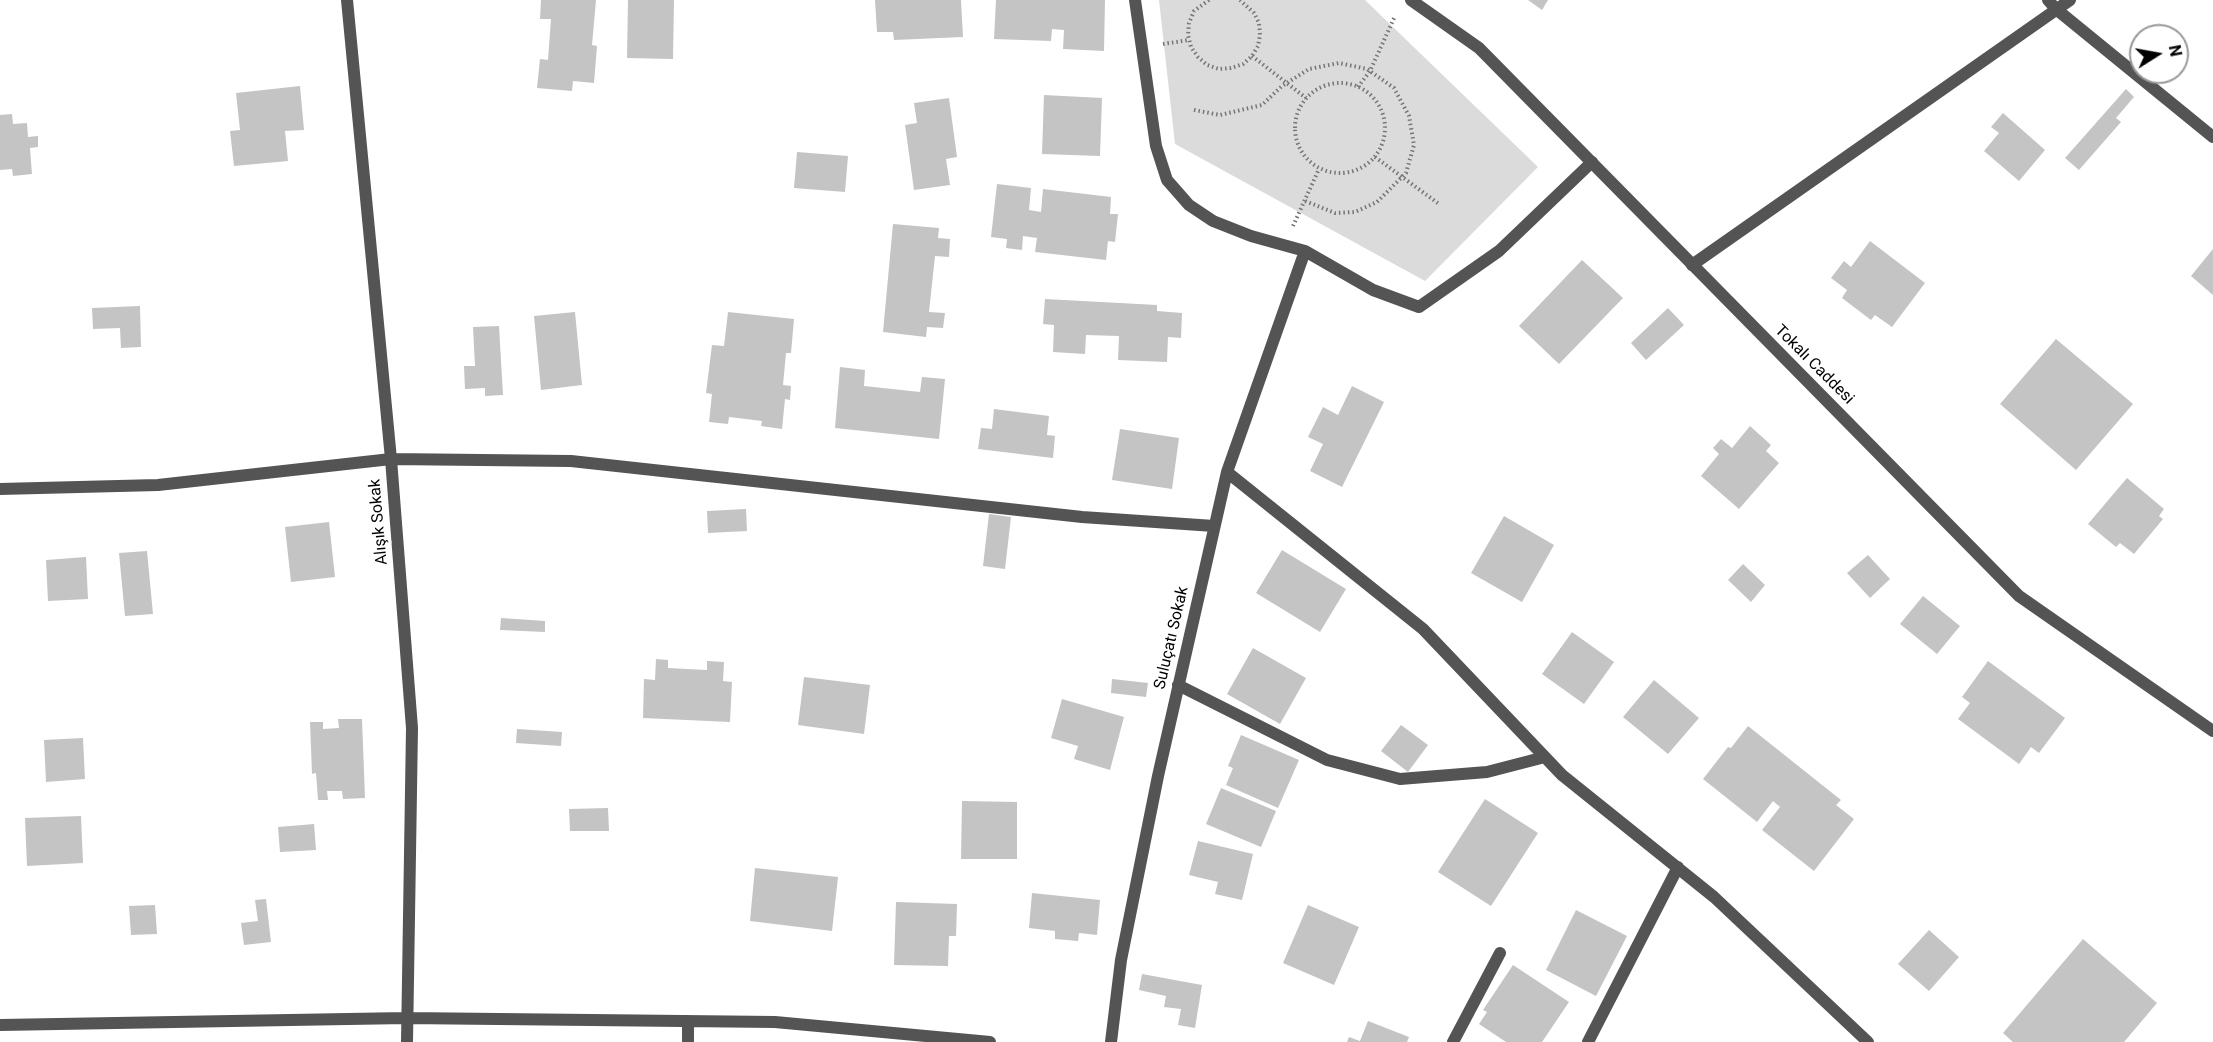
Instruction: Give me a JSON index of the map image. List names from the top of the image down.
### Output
{
  "streets": {
    "street": ["Tokalı Caddesi", "Alışık Sokak", "Suluçatı Sokak"]
  },
  "north": "right"
}
